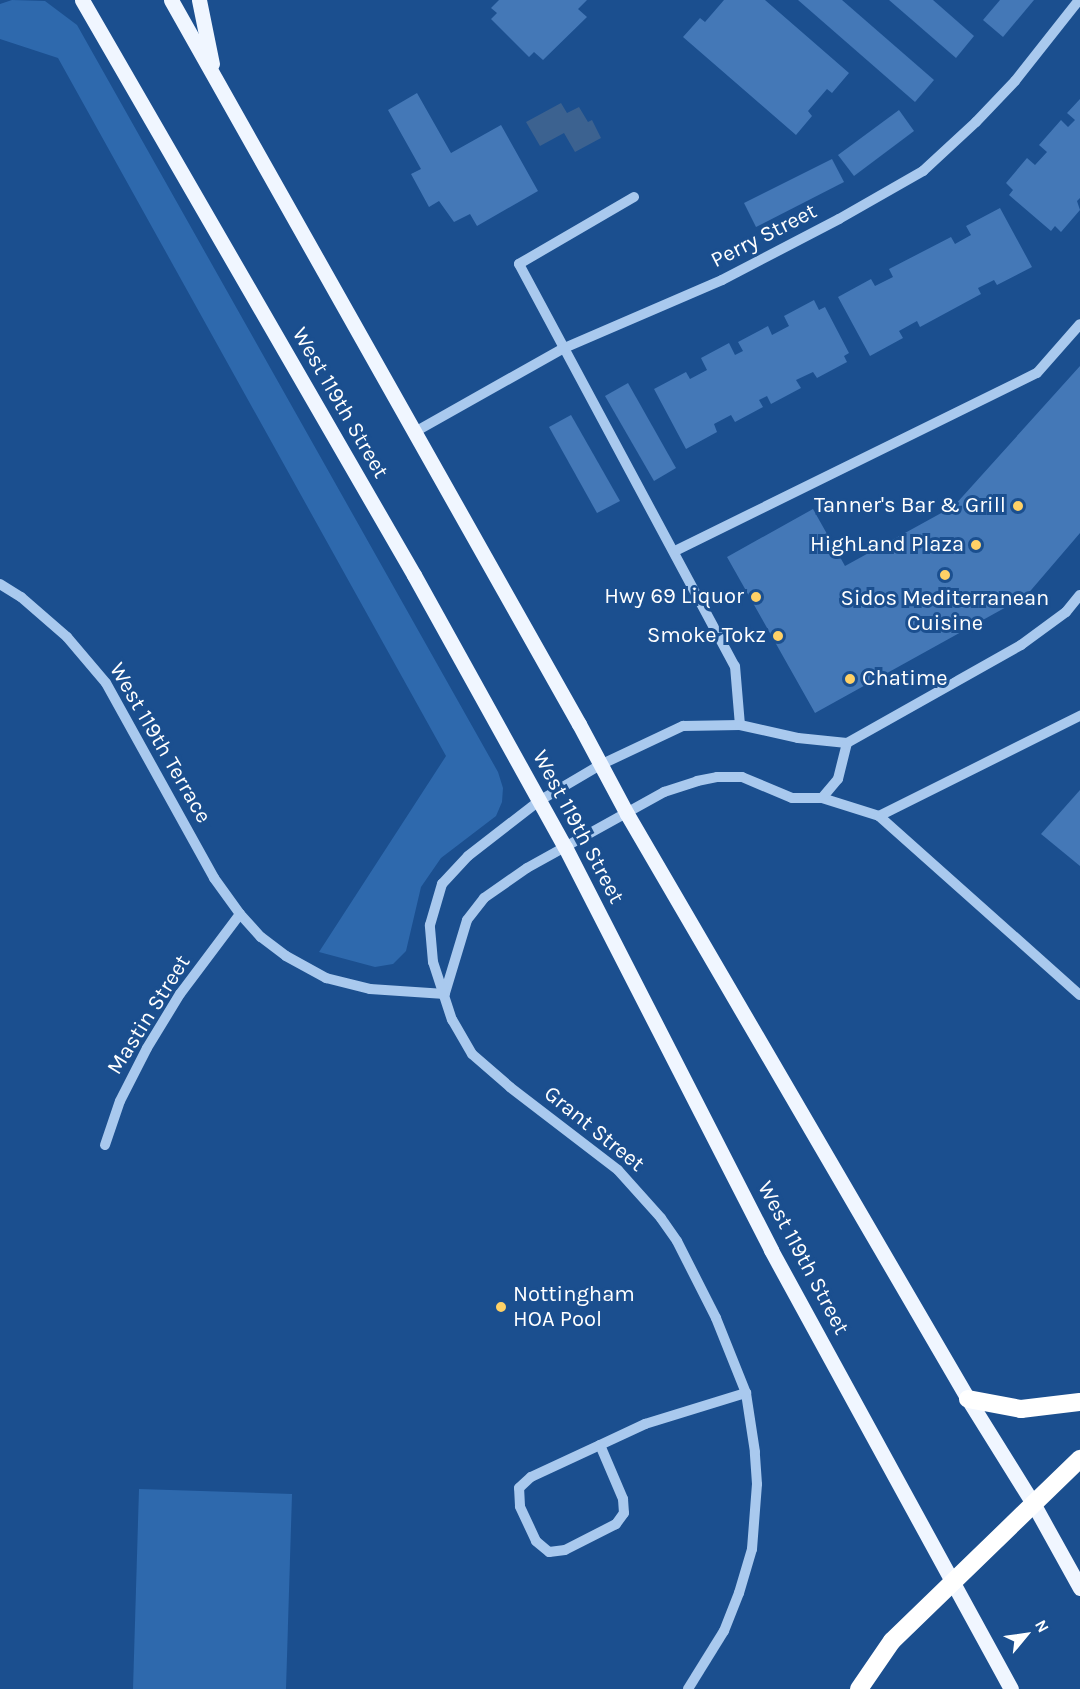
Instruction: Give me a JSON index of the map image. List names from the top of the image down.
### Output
{
  "streets": {
    "main road": ["West 119th Street"],
    "street": [
      "Perry Street",
      "West 119th Terrace",
      "Mastin Street",
      "Grant Street"
    ]
  },
  "crossings": [
    ["West 119th Terrace", "Mastin Street"]
  ],
  "places": [
    "Tanner's Bar & Grill",
    "HighLand Plaza",
    "Sidos Mediterranean Cuisine",
    "Hwy 69 Liquor",
    "Smoke Tokz",
    "Chatime",
    "Nottingham HOA Pool"
  ],
  "north": "top right"
}
